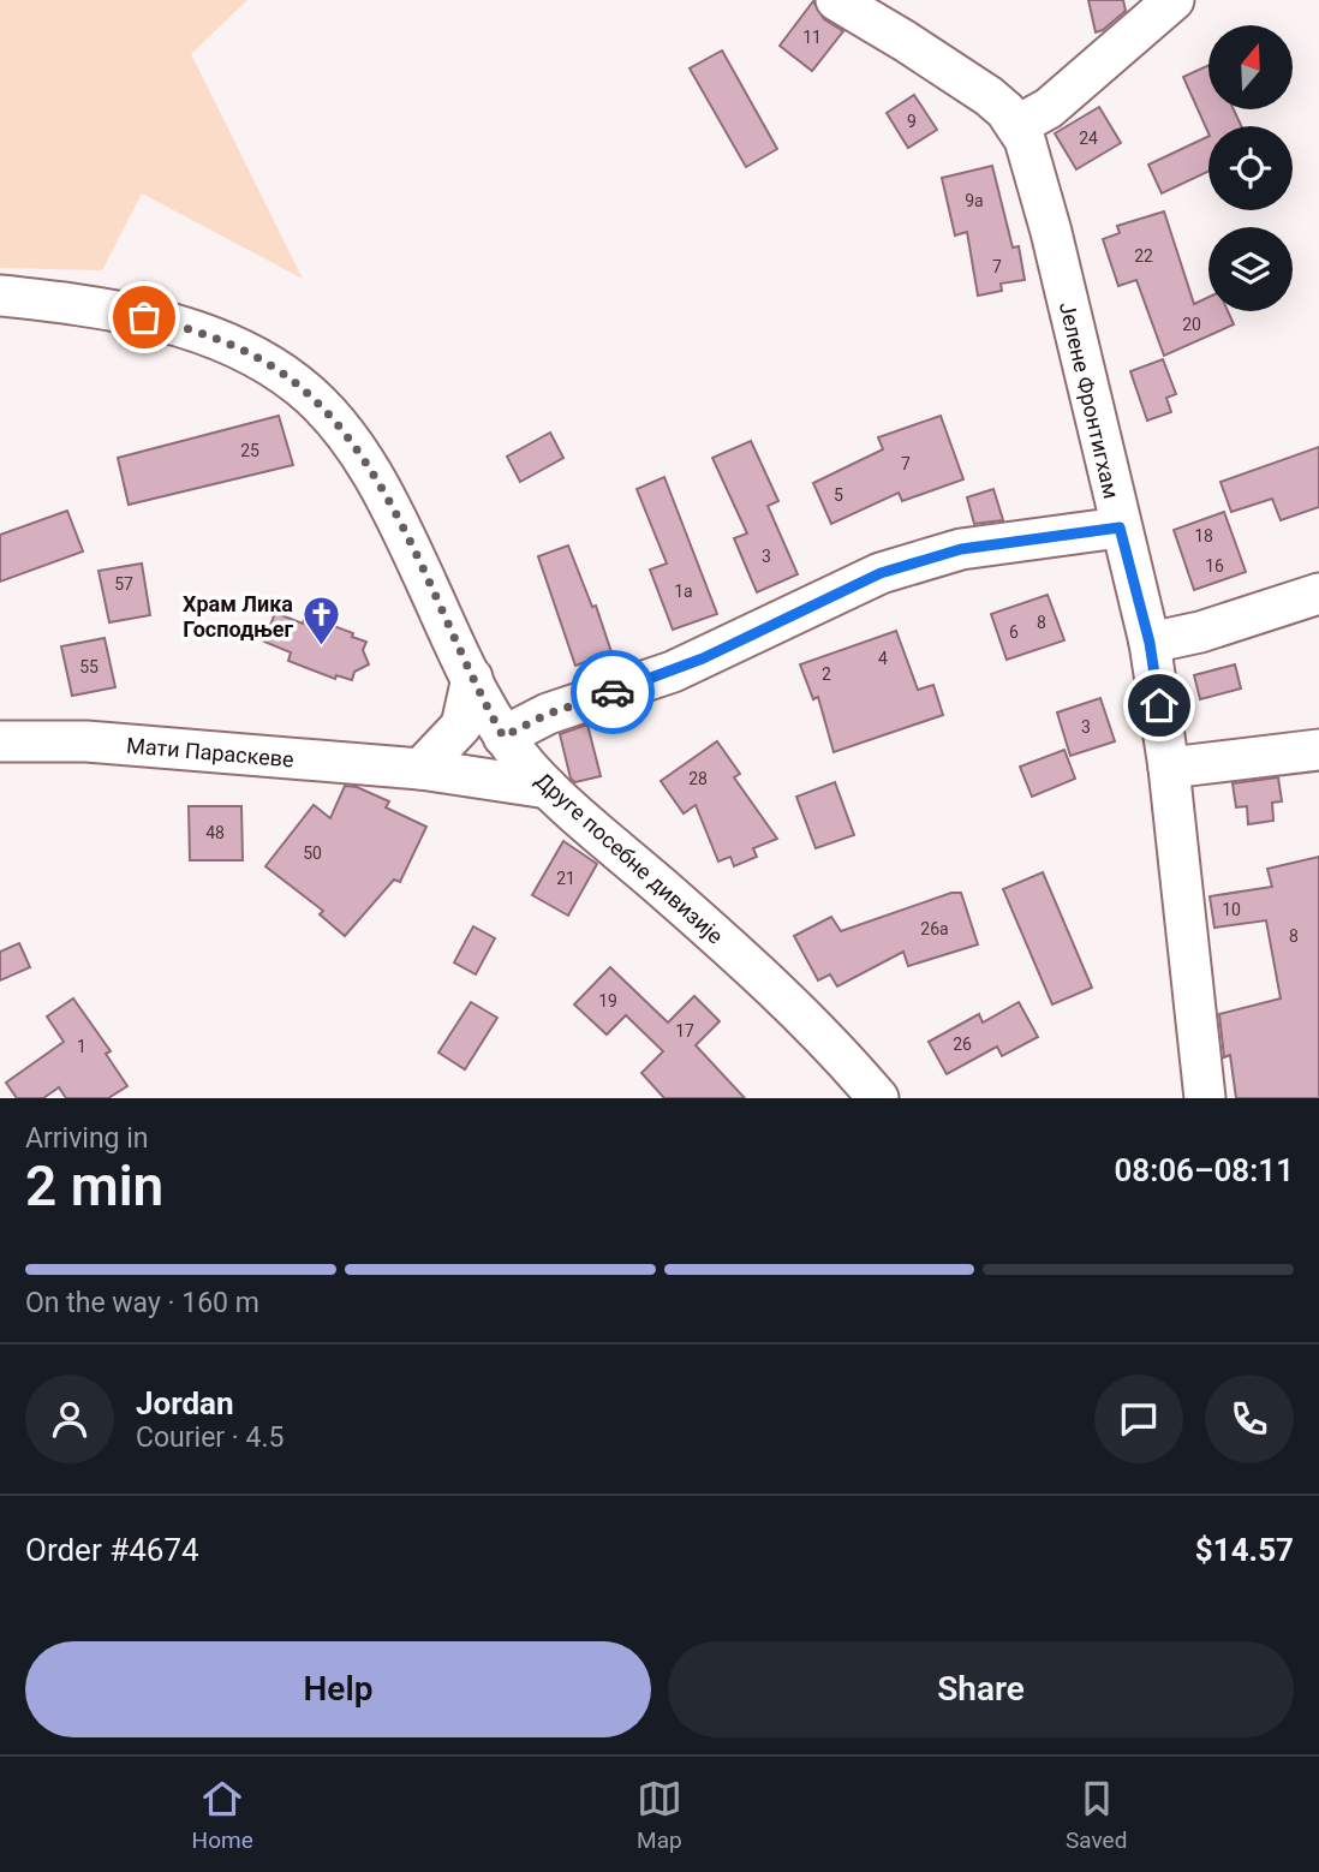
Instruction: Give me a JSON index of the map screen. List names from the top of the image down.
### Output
{
  "streets": {
    "street": ["Јелене Фронтигхам", "Мати Параскеве", "Друге посебне дивизије"]
  },
  "crossings": [
    ["Мати Параскеве", "Друге посебне дивизије"]
  ],
  "places": {
    "church": ["Храм Лика Господњег"]
  },
  "house_numbers": [
    "11",
    "9",
    "24",
    "9a",
    "22",
    "7",
    "20",
    "25",
    "7",
    "5",
    "18",
    "3",
    "16",
    "57",
    "1a",
    "8",
    "6",
    "4",
    "55",
    "2",
    "3",
    "28",
    "48",
    "50",
    "21",
    "10",
    "26a",
    "8",
    "19",
    "17",
    "26",
    "1"
  ],
  "north": "top",
  "page": {
    "heading": ["2 min", "Arriving in", "08:06–08:11"],
    "panel": [
      "Jordan",
      "Courier · 4.5",
      "Order #4674",
      "$14.57"
    ],
    "bar": "On the way · 160 m",
    "buttons": ["Help", "Share"],
    "tabs": ["Home", "Map", "Saved"]
  }
}
